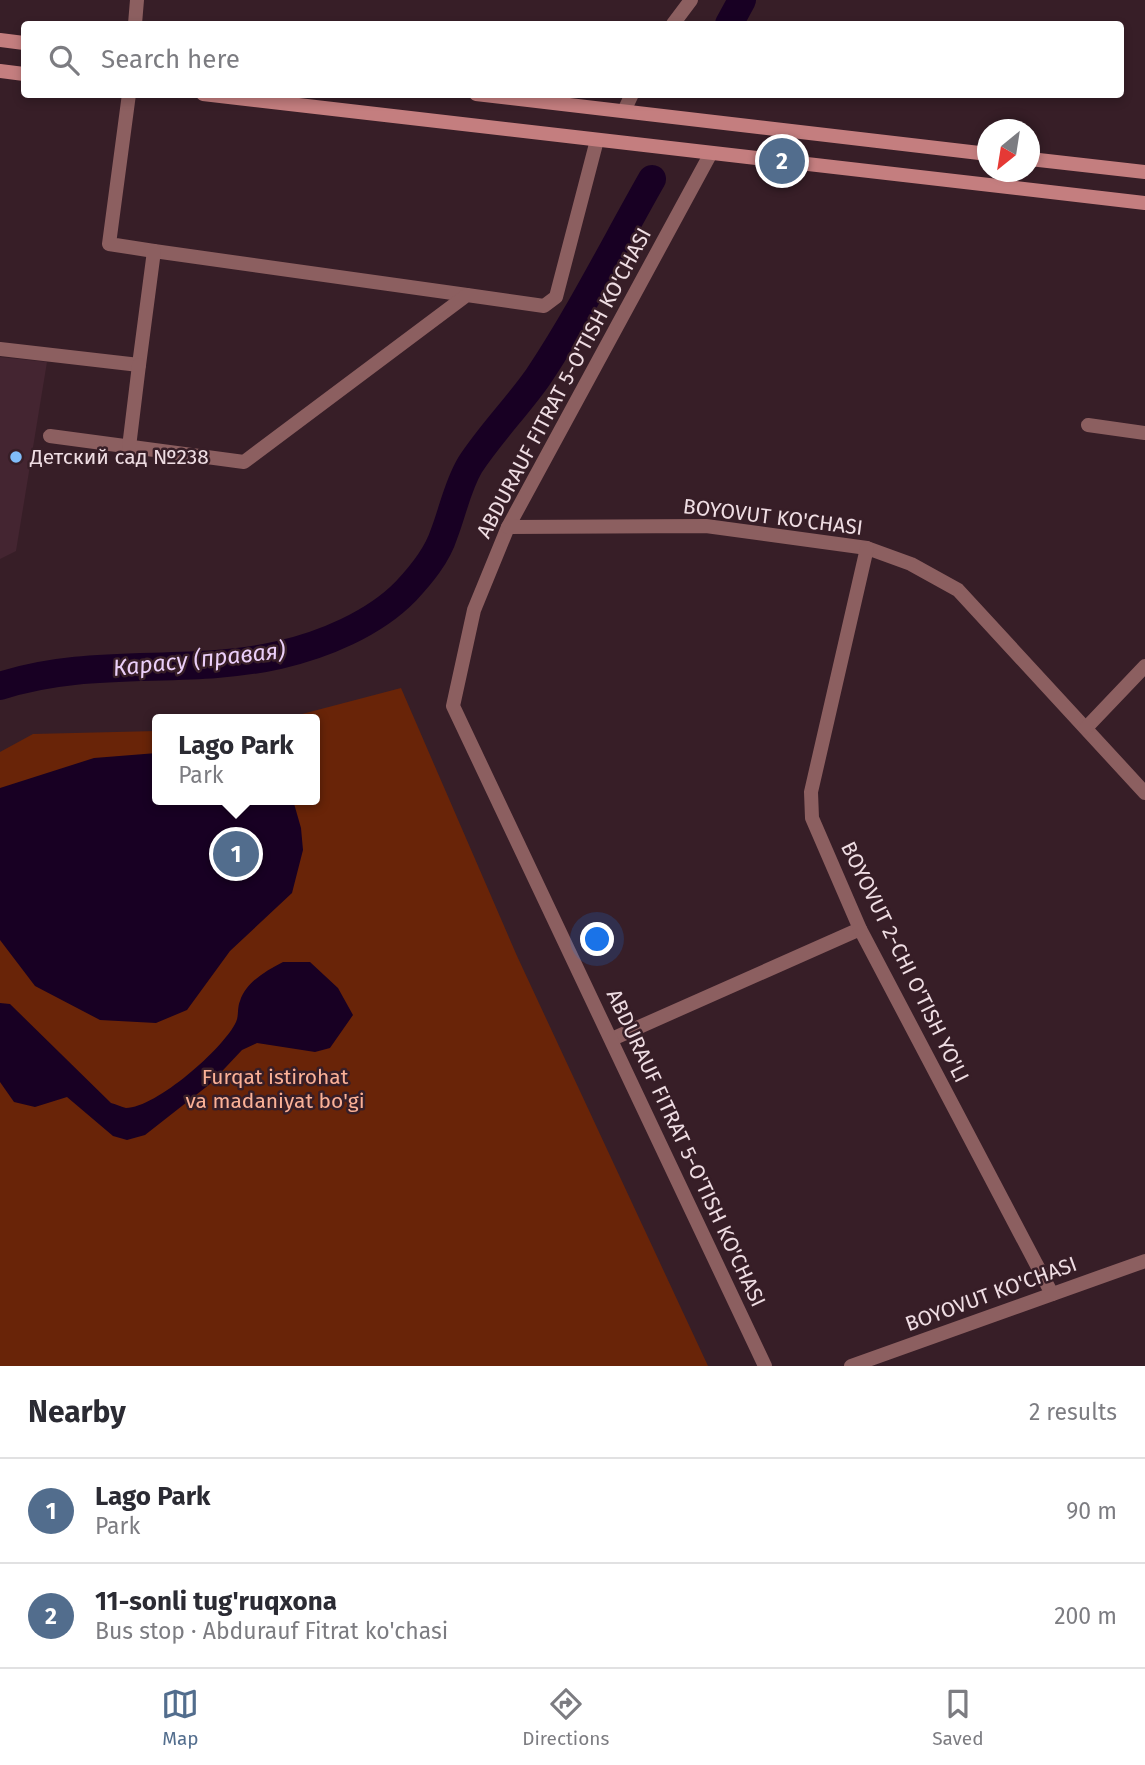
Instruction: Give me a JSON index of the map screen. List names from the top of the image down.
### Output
{
  "streets": {
    "street": ["ABDURAUF FITRAT 5-O'TISH KO'CHASI", "BOYOVUT KO'CHASI", "BOYOVUT 2-CHI O'TISH YO'LI"]
  },
  "crossings": [
    ["ABDURAUF FITRAT 5-O'TISH KO'CHASI", "BOYOVUT KO'CHASI"],
    ["BOYOVUT KO'CHASI", "BOYOVUT 2-CHI O'TISH YO'LI"]
  ],
  "water": ["Карасу (правая)"],
  "parks": ["Furqat istirohat va madaniyat bo'gi"],
  "places": ["Детский сад №238"],
  "north": "bottom left",
  "page": {
    "search": "Search here",
    "pins": ["2", "1"],
    "popup": ["Lago Park", "Park"],
    "heading": ["Nearby", "2 results"],
    "list": [
      {
        "mark": "1",
        "name": "Lago Park",
        "note": "Park",
        "value": "90 m"
      },
      {
        "mark": "2",
        "name": "11-sonli tug'ruqxona",
        "note": "Bus stop · Abdurauf Fitrat ko'chasi",
        "value": "200 m"
      }
    ],
    "nav": ["Map", "Directions", "Saved"]
  }
}
